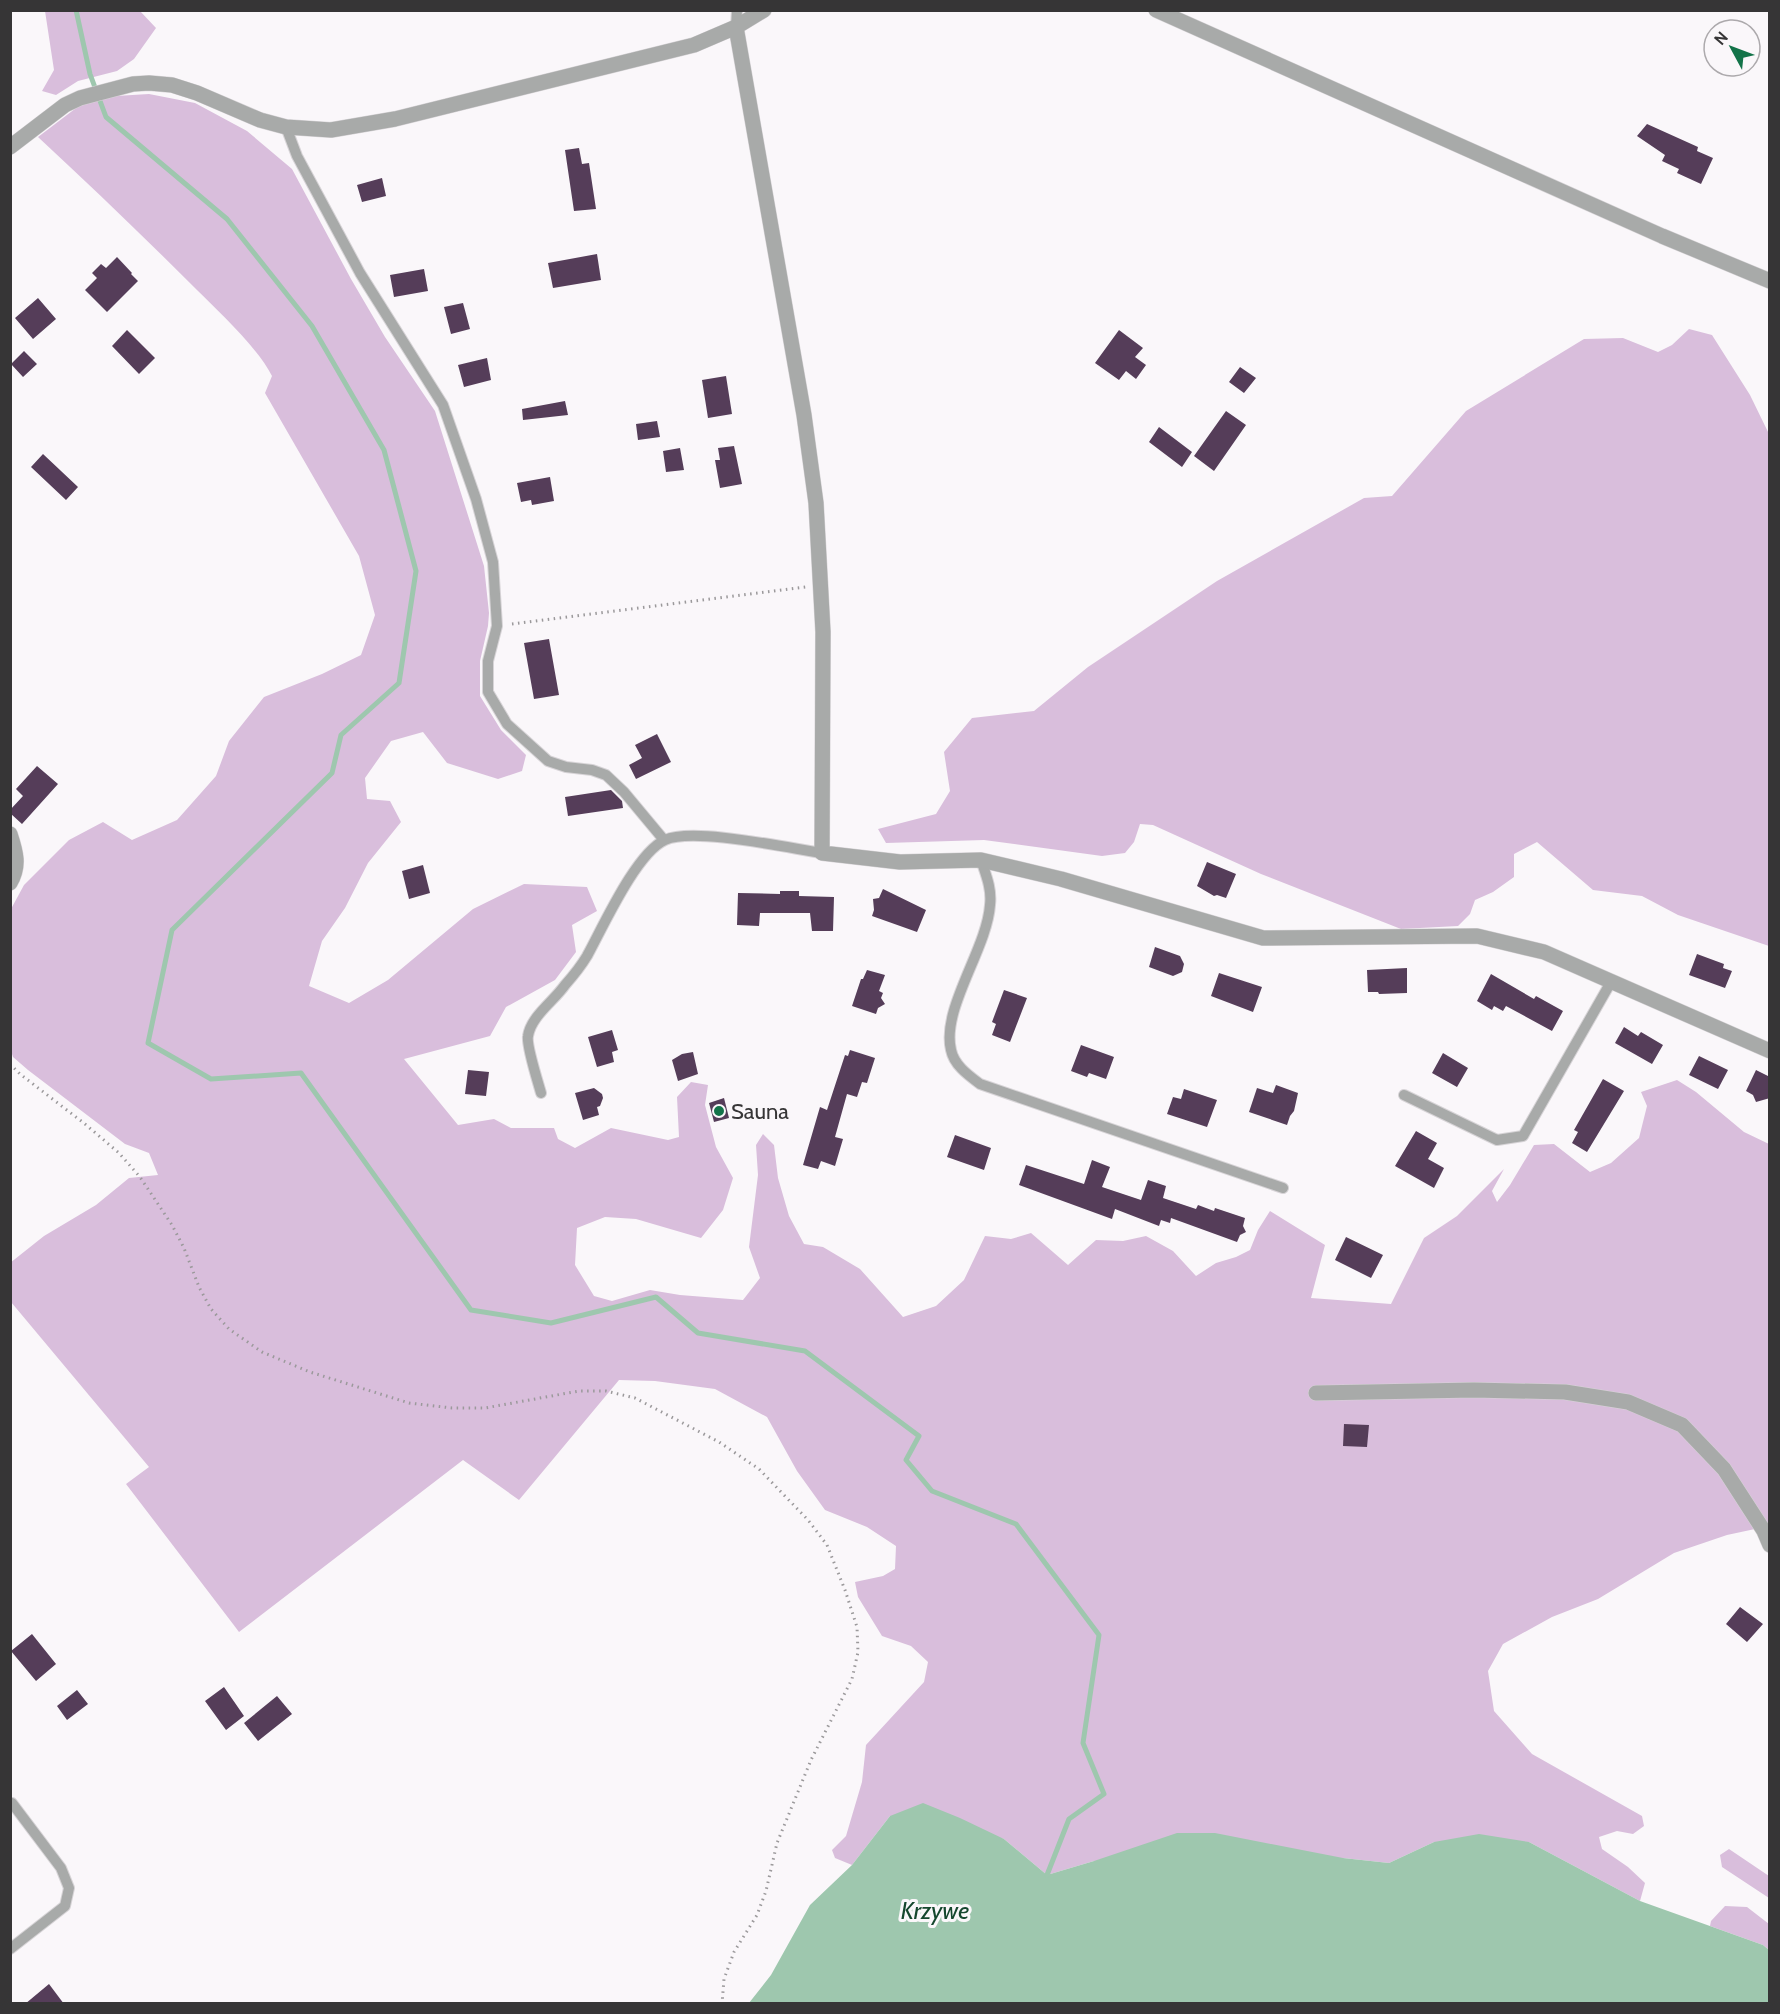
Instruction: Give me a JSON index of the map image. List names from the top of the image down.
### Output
{
  "water": ["Krzywe"],
  "places": ["Sauna"],
  "north": "top left"
}
